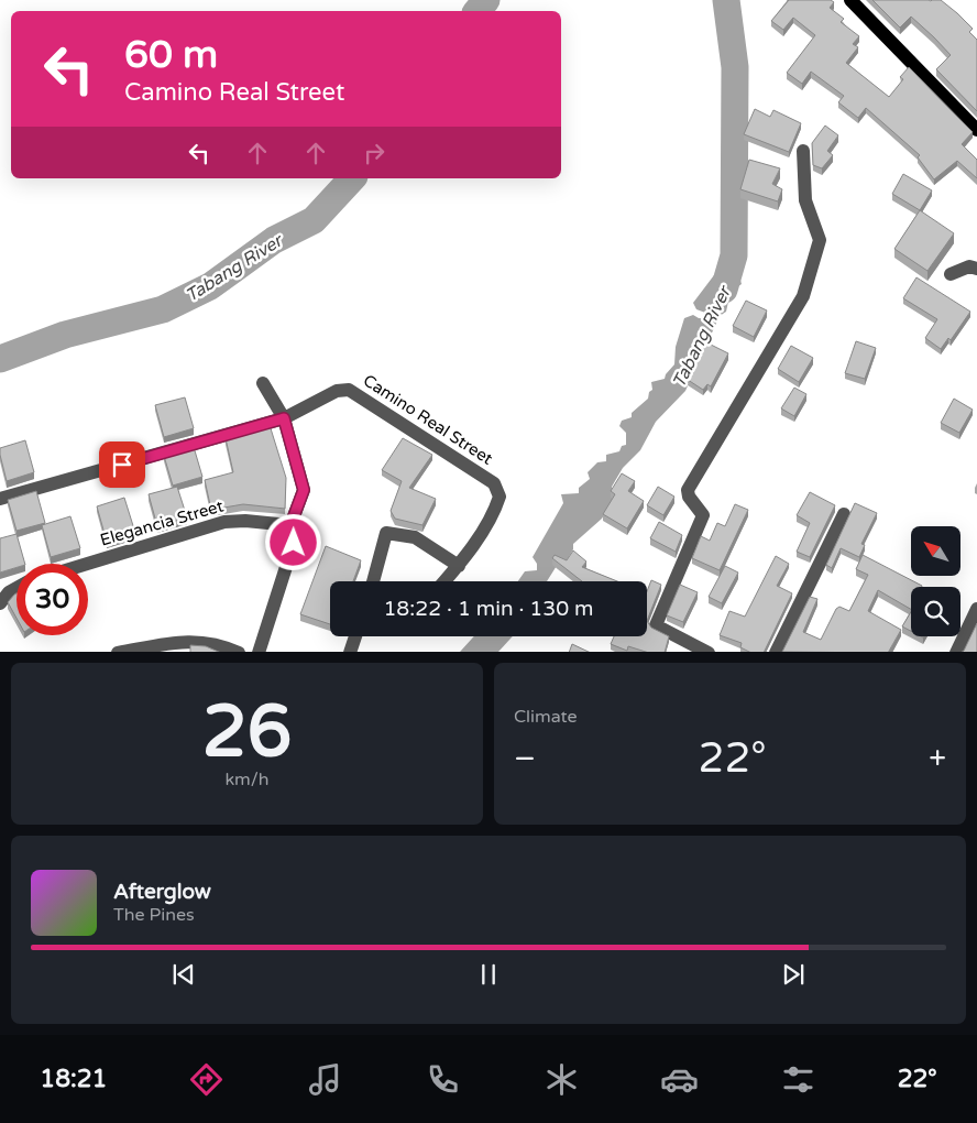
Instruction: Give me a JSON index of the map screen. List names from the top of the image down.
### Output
{
  "streets": {
    "street": ["Camino Real Street", "Elegancia Street"]
  },
  "water": ["Tabang River"],
  "north": "top left",
  "page": {
    "turn": ["60 m", "Camino Real Street"],
    "limit": "30",
    "trip": "18:22 · 1 min · 130 m",
    "tile": [
      ["26", "km/h"],
      "Climate"
    ],
    "heat": ["−", "22°", "+"],
    "song": ["Afterglow", "The Pines"],
    "tabs": ["18:21", "22°"]
  }
}
